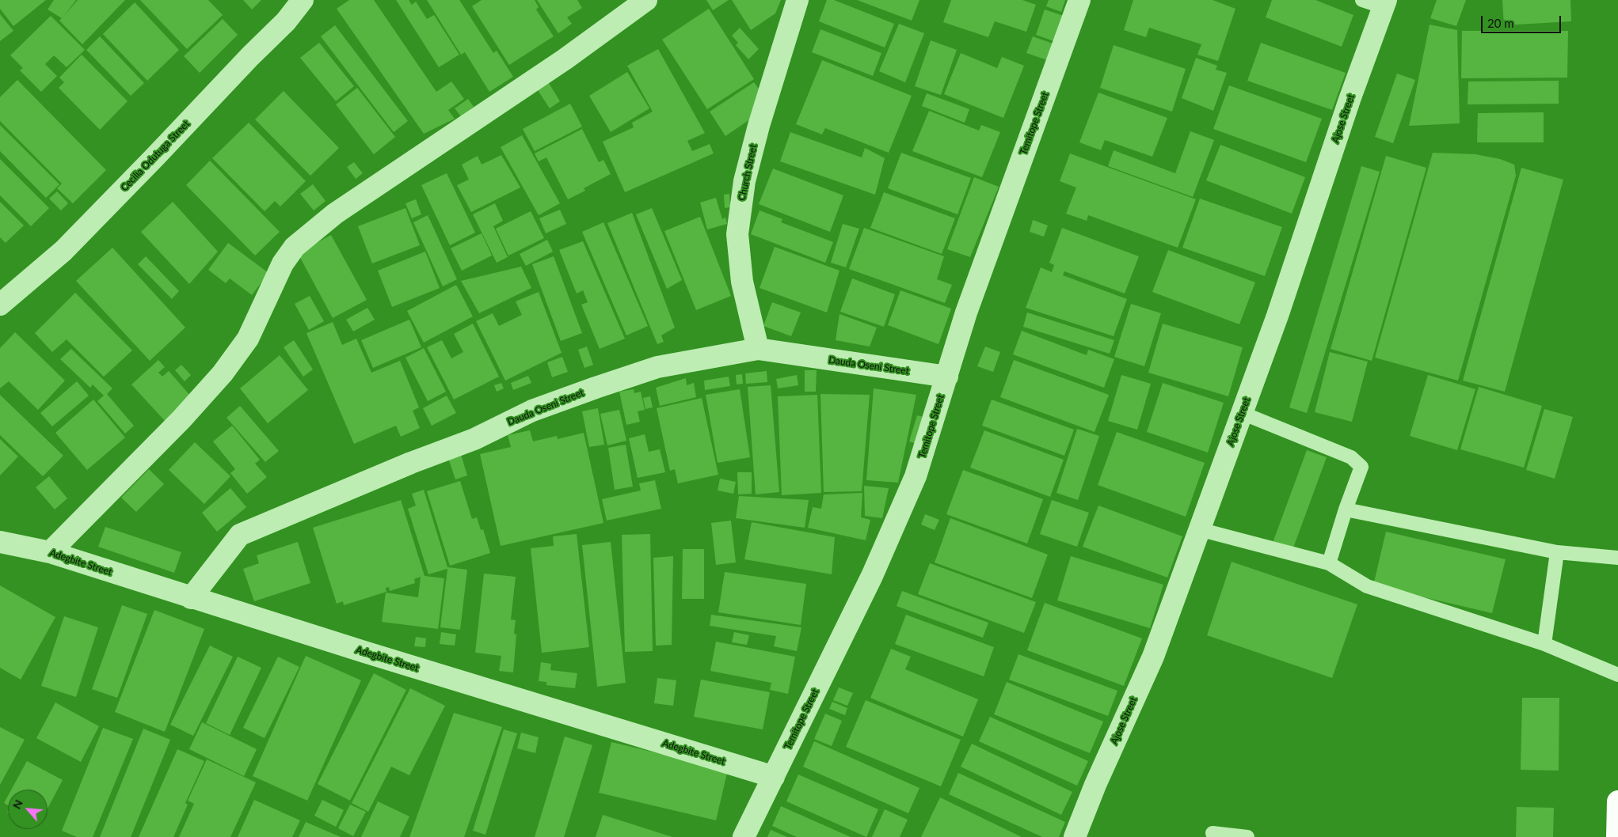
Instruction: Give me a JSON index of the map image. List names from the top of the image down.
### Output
{
  "streets": {
    "street": [
      "Ajose Street",
      "Temitope Street",
      "Cecilia Odutuga Street",
      "Church Street",
      "Dauda Oseni Street",
      "Adegbite Street"
    ]
  },
  "crossings": [
    ["Temitope Street", "Dauda Oseni Street"],
    ["Temitope Street", "Adegbite Street"],
    ["Church Street", "Dauda Oseni Street"],
    ["Dauda Oseni Street", "Adegbite Street"]
  ],
  "scale_bar": "20 m",
  "north": "top left"
}
